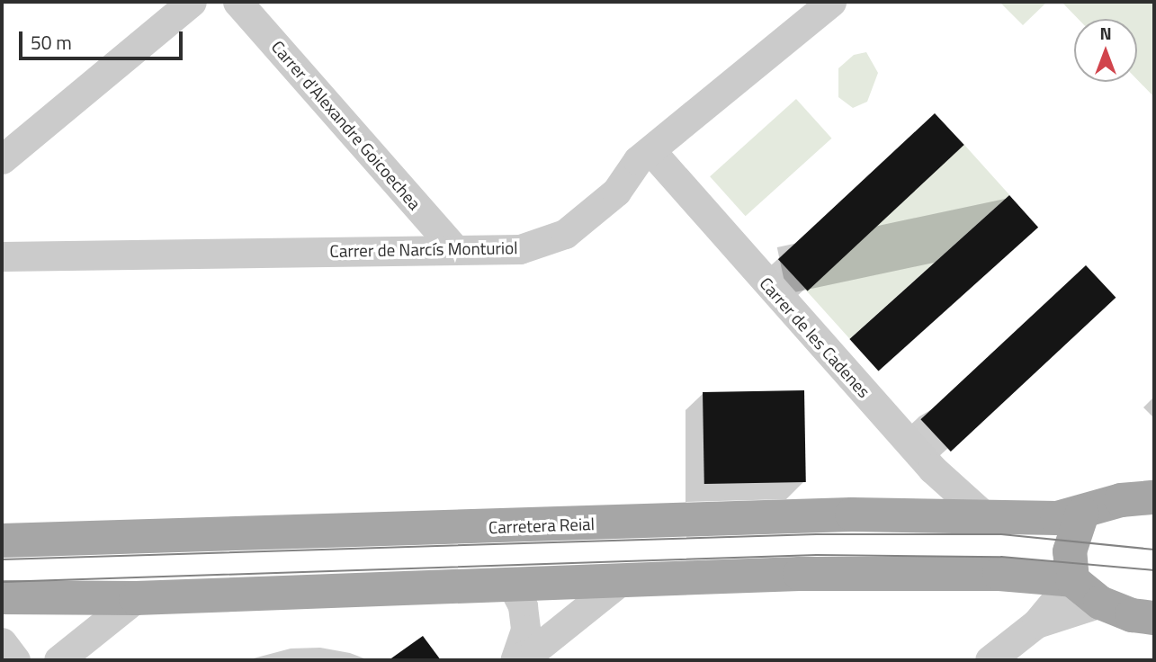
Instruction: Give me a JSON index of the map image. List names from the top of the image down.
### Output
{
  "streets": {
    "main road": ["Carretera Reial"],
    "street": ["Carrer d'Alexandre Goicoechea", "Carrer de Narcís Monturiol", "Carrer de les Cadenes"]
  },
  "crossings": [
    ["Carrer d'Alexandre Goicoechea", "Carrer de Narcís Monturiol"],
    ["Carrer de Narcís Monturiol", "Carrer de les Cadenes"],
    ["Carrer de les Cadenes", "Carretera Reial"]
  ],
  "scale_bar": "50 m",
  "north": "top"
}
